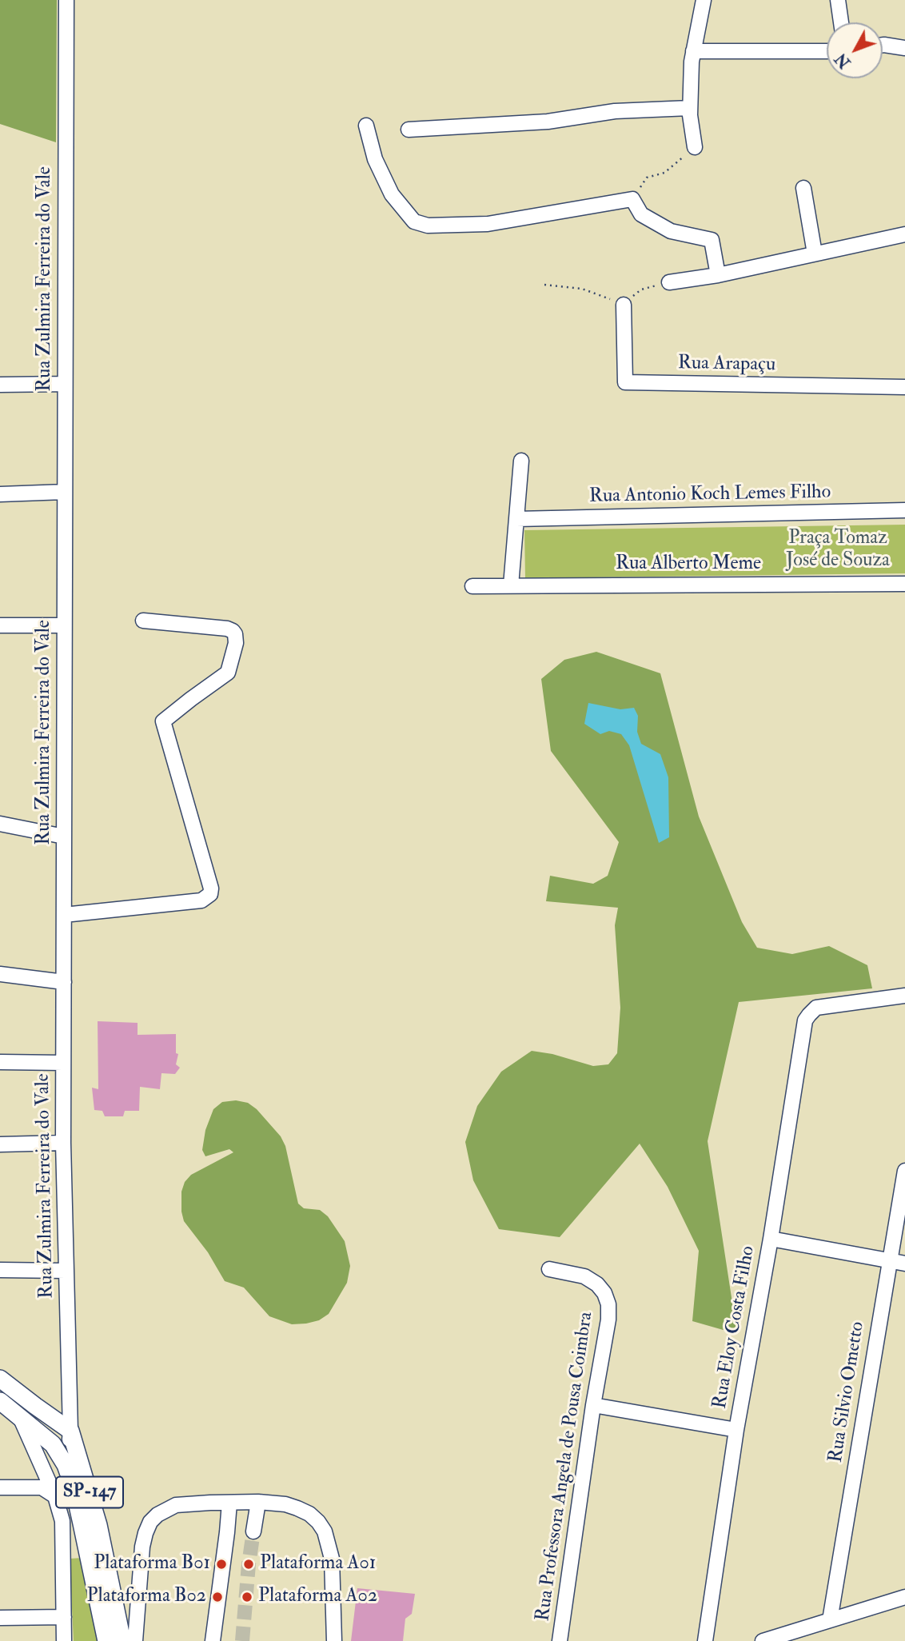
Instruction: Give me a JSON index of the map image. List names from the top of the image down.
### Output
{
  "streets": {
    "main road": ["SP-147"],
    "street": [
      "Rua Zulmira Ferreira do Vale",
      "Rua Arapaçu",
      "Rua Antonio Koch Lemes Filho",
      "Rua Alberto Meme",
      "Rua Eloy Costa Filho",
      "Rua Silvio Ometto",
      "Rua Professora Angela de Pousa Coimbra"
    ]
  },
  "crossings": [
    ["Rua Zulmira Ferreira do Vale", "SP-147"]
  ],
  "parks": ["Praça Tomaz José de Souza"],
  "places": [
    "Plataforma B01",
    "Plataforma A01",
    "Plataforma B02",
    "Plataforma A02"
  ],
  "north": "bottom left"
}
